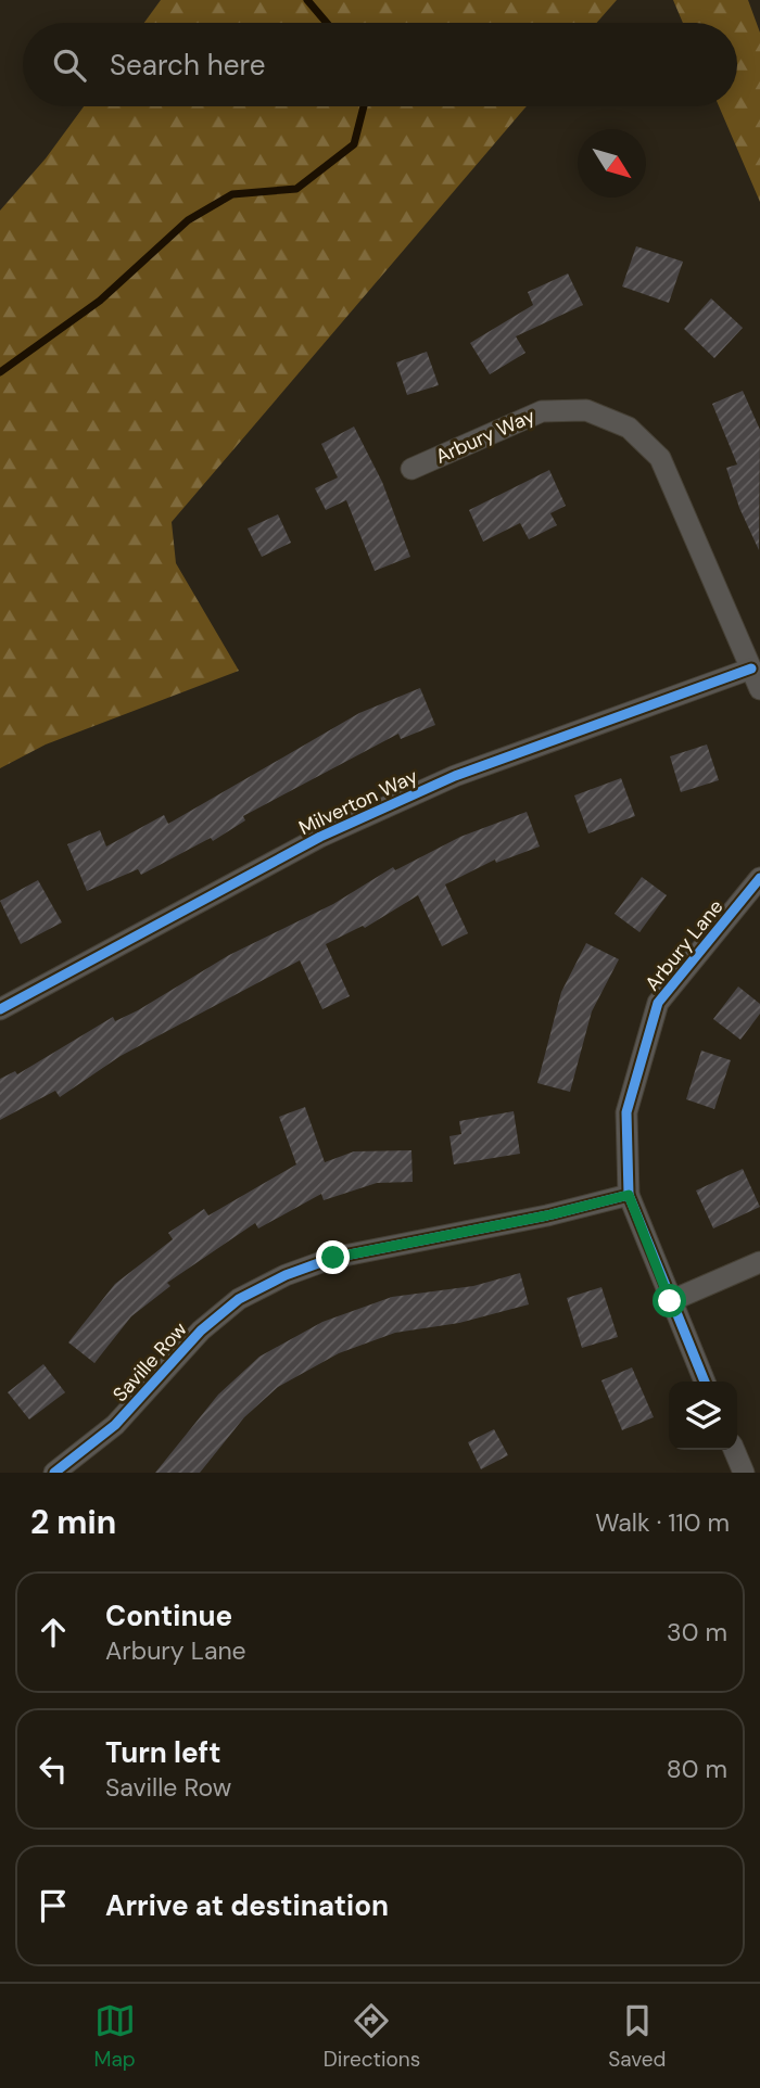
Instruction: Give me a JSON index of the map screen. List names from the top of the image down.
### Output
{
  "streets": {
    "street": [
      "Arbury Way",
      "Milverton Way",
      "Arbury Lane",
      "Saville Row"
    ]
  },
  "crossings": [
    ["Arbury Way", "Milverton Way"],
    ["Arbury Lane", "Saville Row"]
  ],
  "north": "bottom right",
  "page": {
    "search": "Search here",
    "heading": ["2 min", "Walk · 110 m"],
    "list": [
      ["Continue", "Arbury Lane", "30 m"],
      ["Turn left", "Saville Row", "80 m"],
      "Arrive at destination"
    ],
    "nav": ["Map", "Directions", "Saved"]
  }
}
